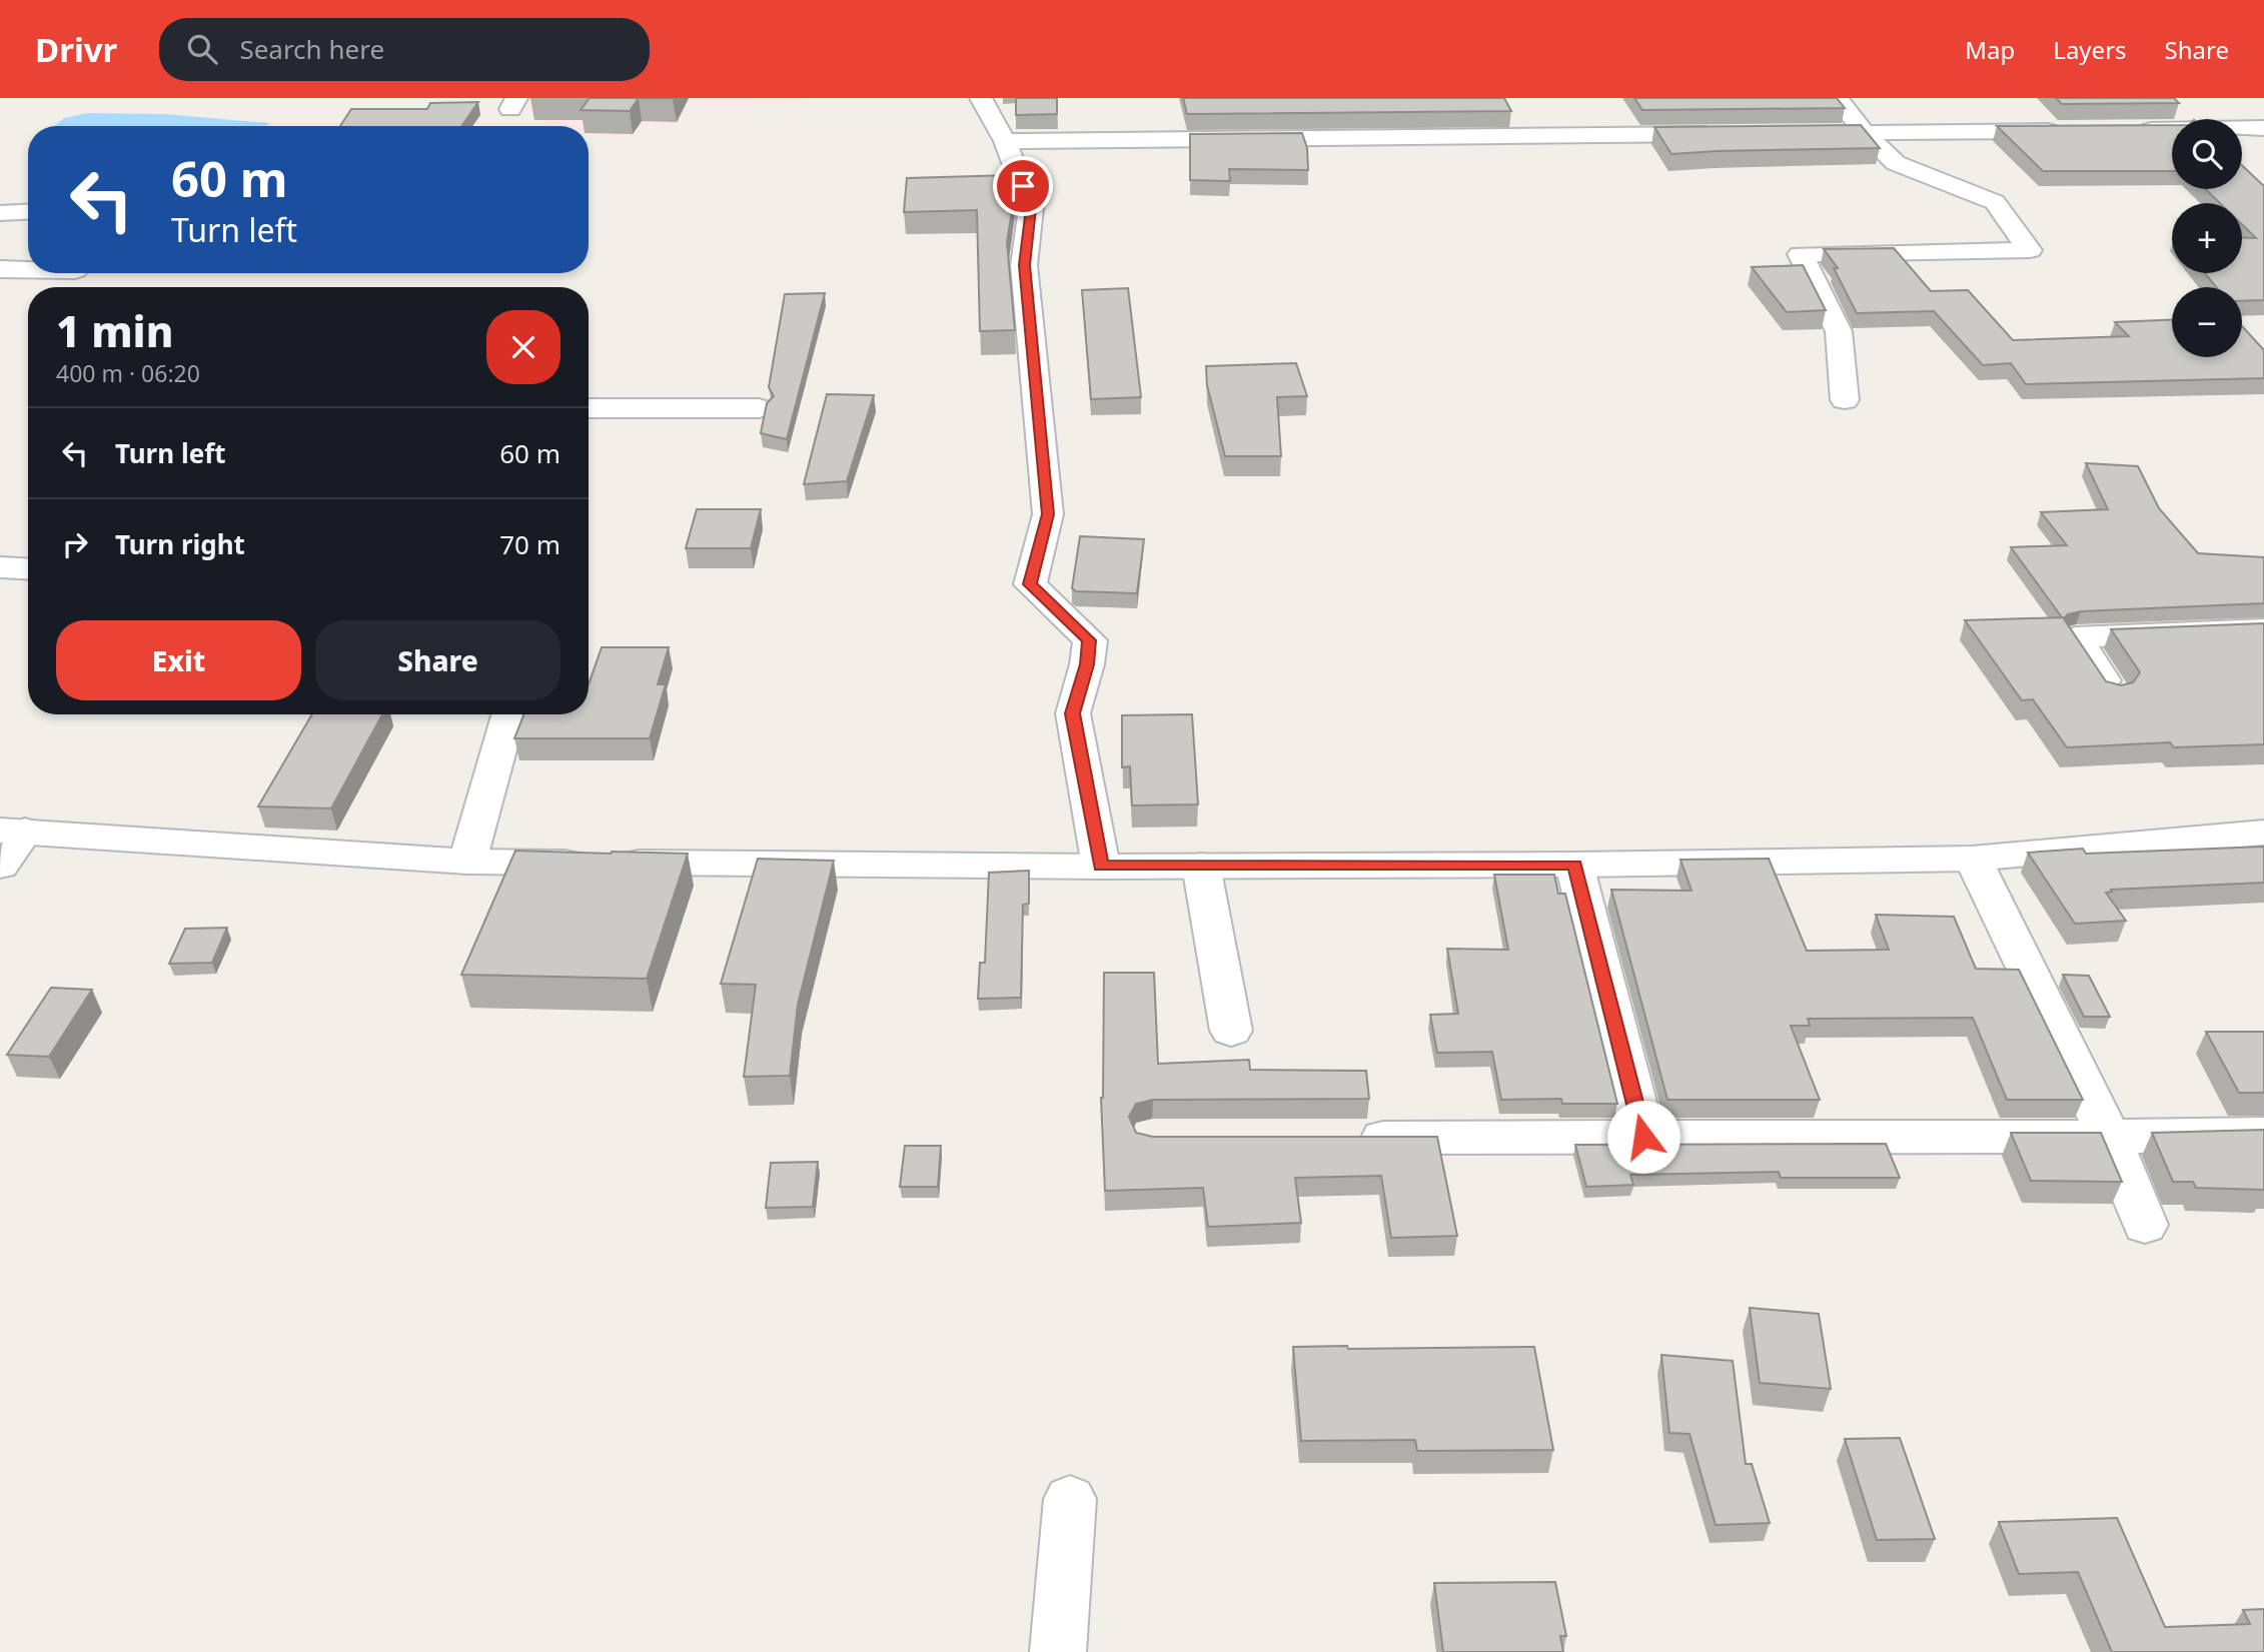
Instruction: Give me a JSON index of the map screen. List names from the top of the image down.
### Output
{
  "page": {
    "header": "Drivr",
    "search": "Search here",
    "nav": ["Map", "Layers", "Share"],
    "map_buttons": ["+", "−"],
    "turn": ["60 m", "Turn left"],
    "heading": ["1 min", "400 m · 06:20"],
    "list": [
      {
        "name": "Turn left",
        "value": "60 m"
      },
      {
        "name": "Turn right",
        "value": "70 m"
      }
    ],
    "buttons": ["Exit", "Share"]
  }
}
